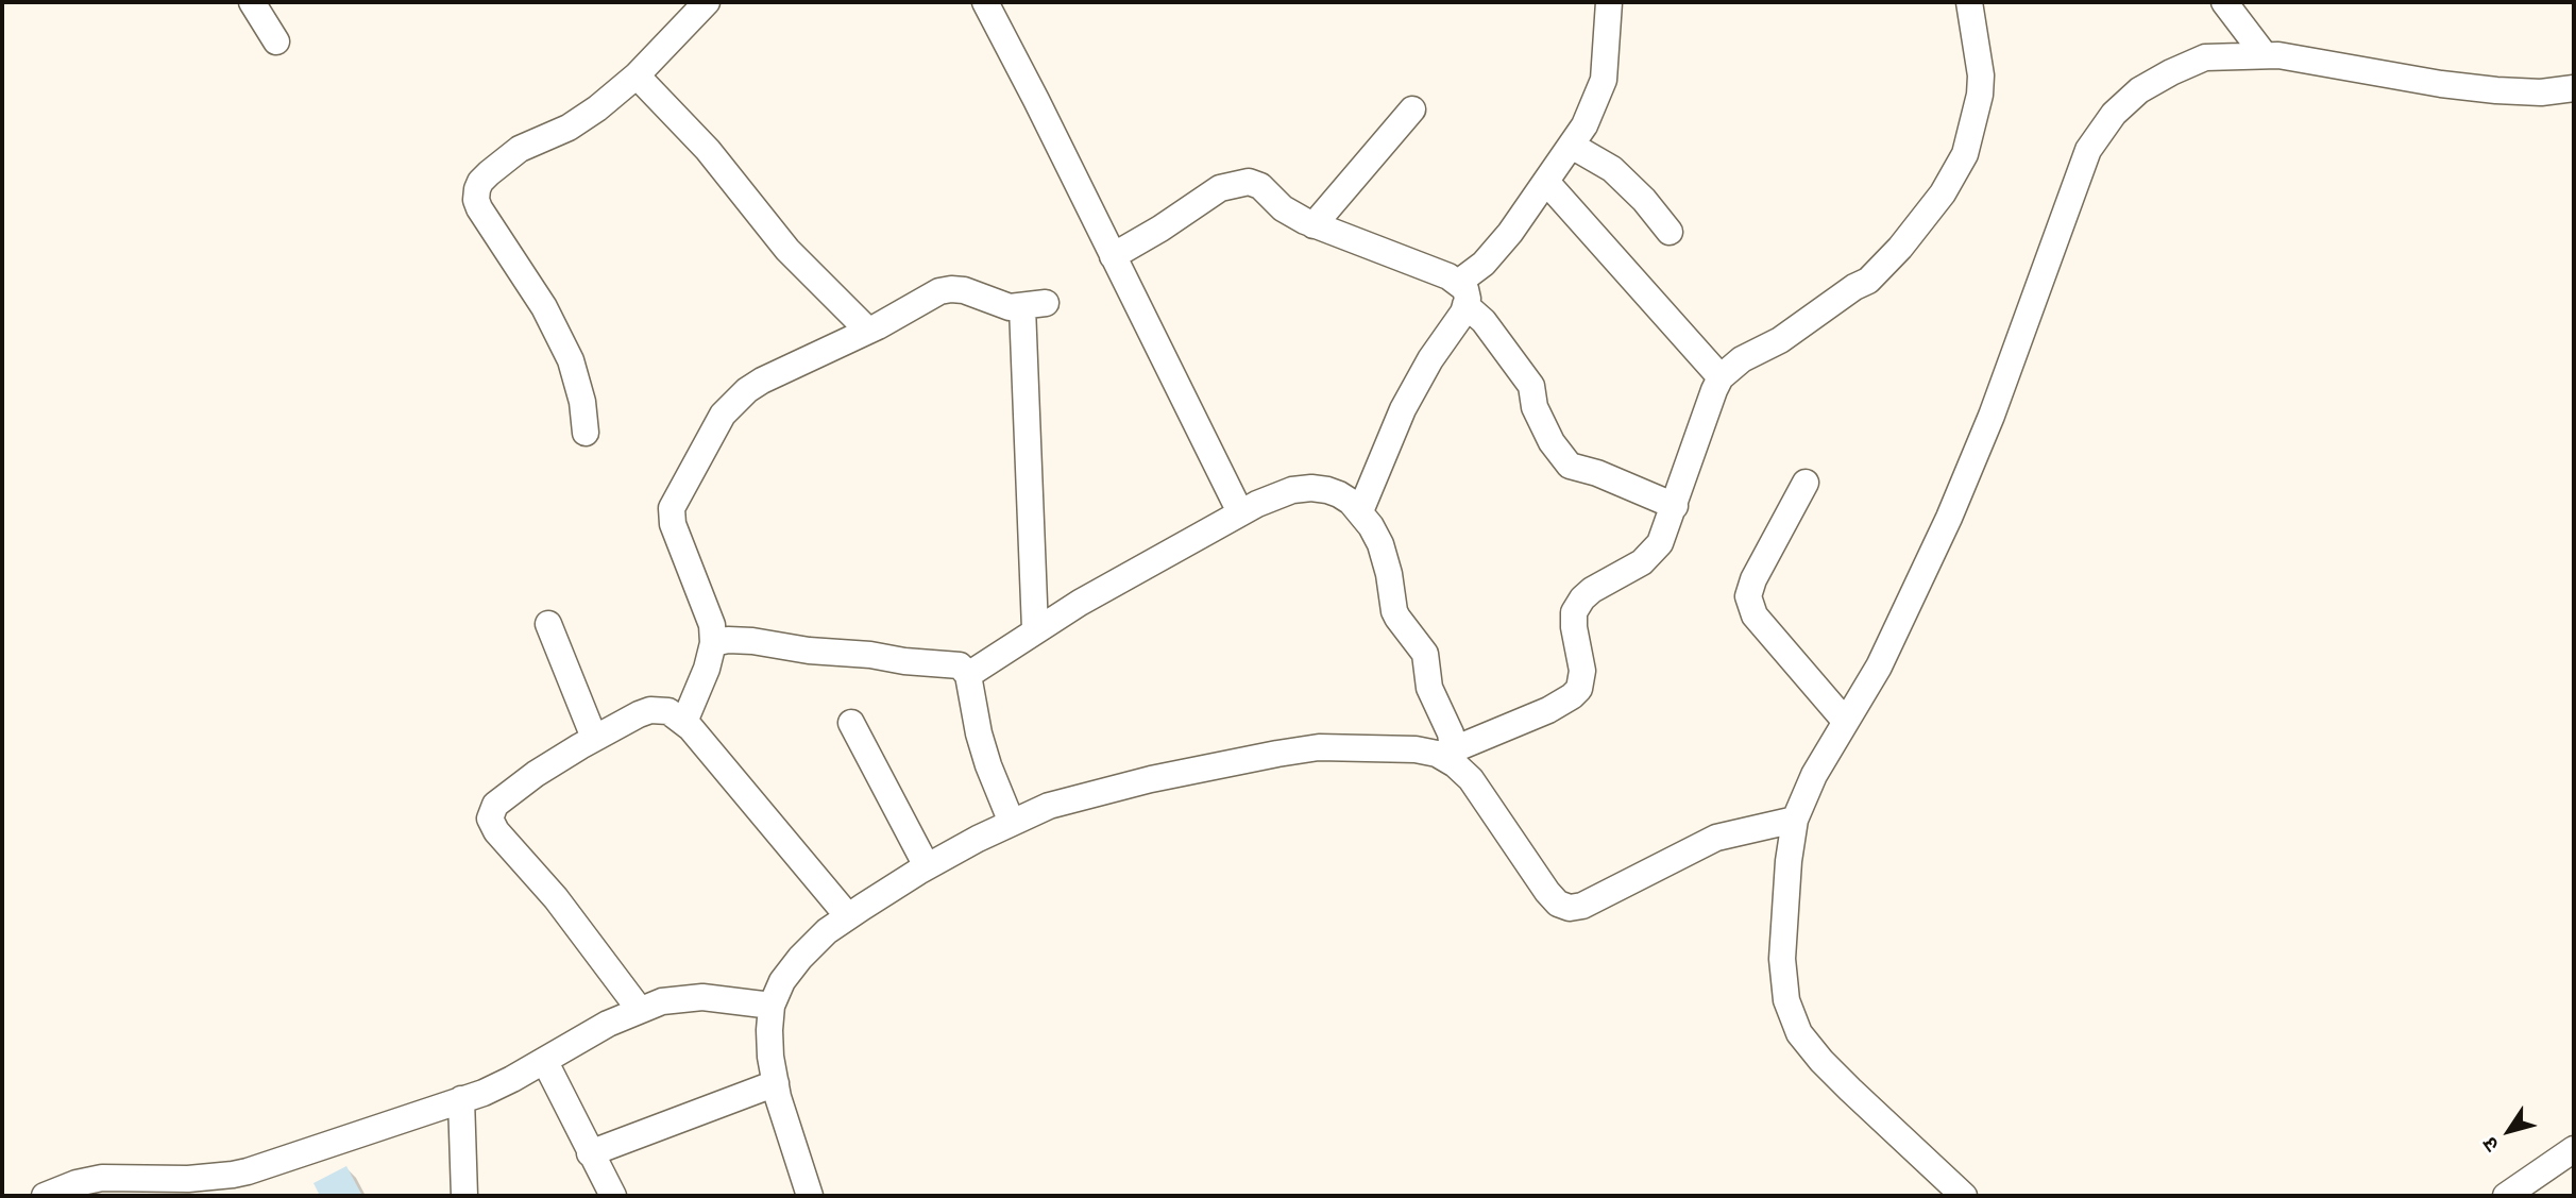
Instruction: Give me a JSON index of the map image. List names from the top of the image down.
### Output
{
  "north": "bottom left"
}
